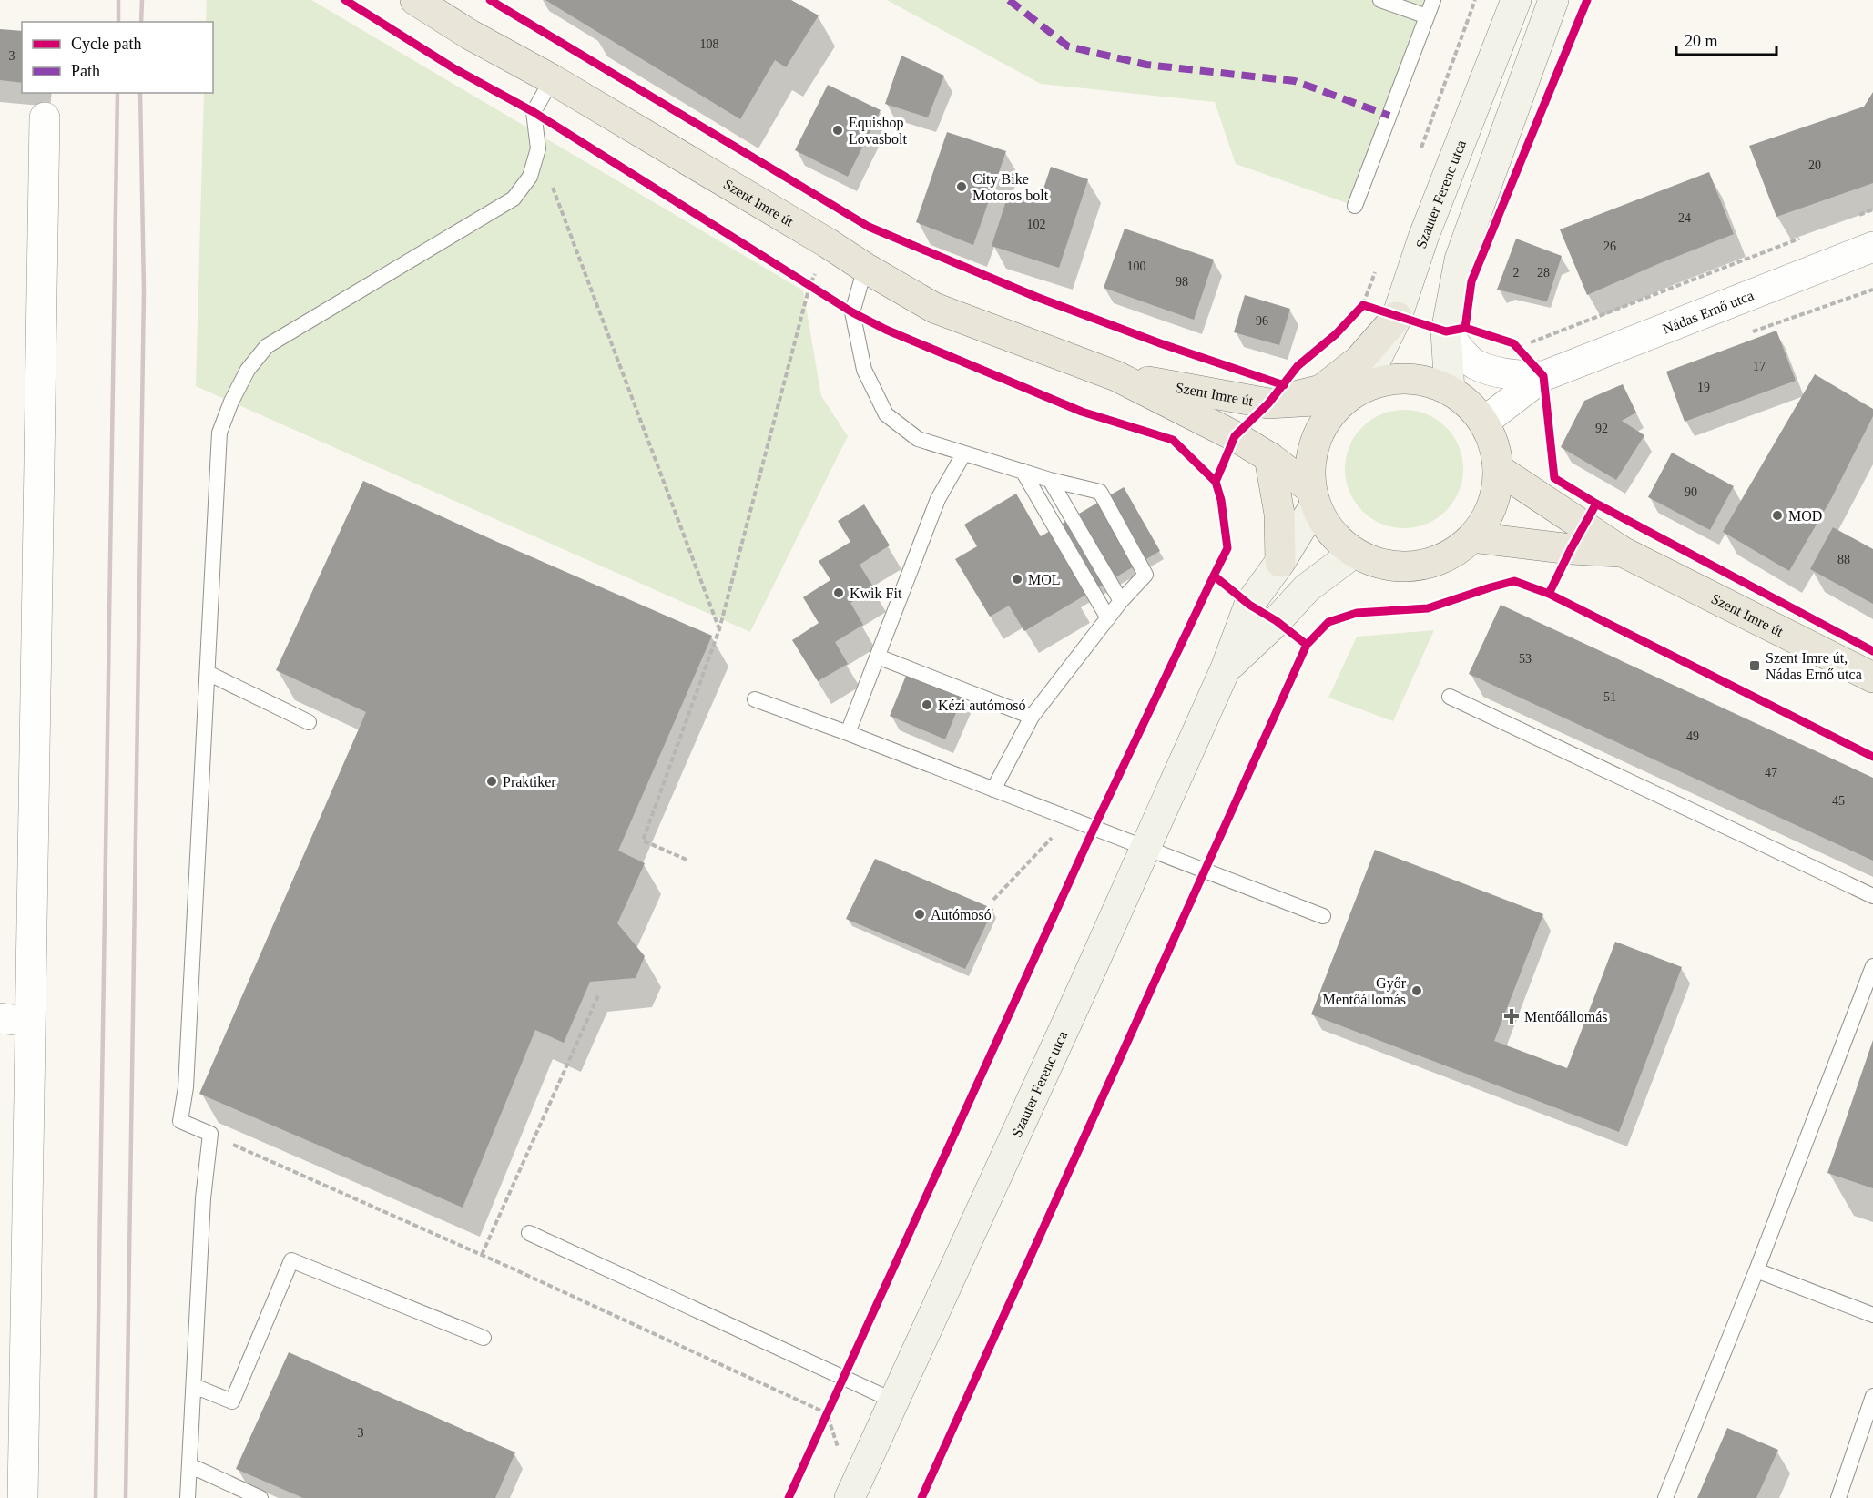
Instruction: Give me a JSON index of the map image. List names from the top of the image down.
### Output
{
  "streets": {
    "main road": ["Szent Imre út"],
    "street": ["Szauter Ferenc utca", "Nádas Ernő utca"]
  },
  "crossings": [
    ["Szauter Ferenc utca", "Szent Imre út"],
    ["Szauter Ferenc utca", "Nádas Ernő utca"],
    ["Szent Imre út", "Nádas Ernő utca"]
  ],
  "places": {
    "other": [
      "Equishop Lovasbolt",
      "City Bike Motoros bolt",
      "MOD",
      "MOL",
      "Kwik Fit",
      "Kézi autómosó",
      "Praktiker",
      "Autómosó",
      "Győr Mentőállomás"
    ],
    "transit": ["Szent Imre út, Nádas Ernő utca"],
    "health": ["Mentőállomás"]
  },
  "house_numbers": [
    "108",
    "3",
    "20",
    "24",
    "102",
    "26",
    "100",
    "2",
    "28",
    "98",
    "96",
    "17",
    "19",
    "92",
    "90",
    "88",
    "53",
    "51",
    "49",
    "47",
    "45",
    "3"
  ],
  "legend": ["Cycle path", "Path"],
  "scale_bar": "20 m"
}
